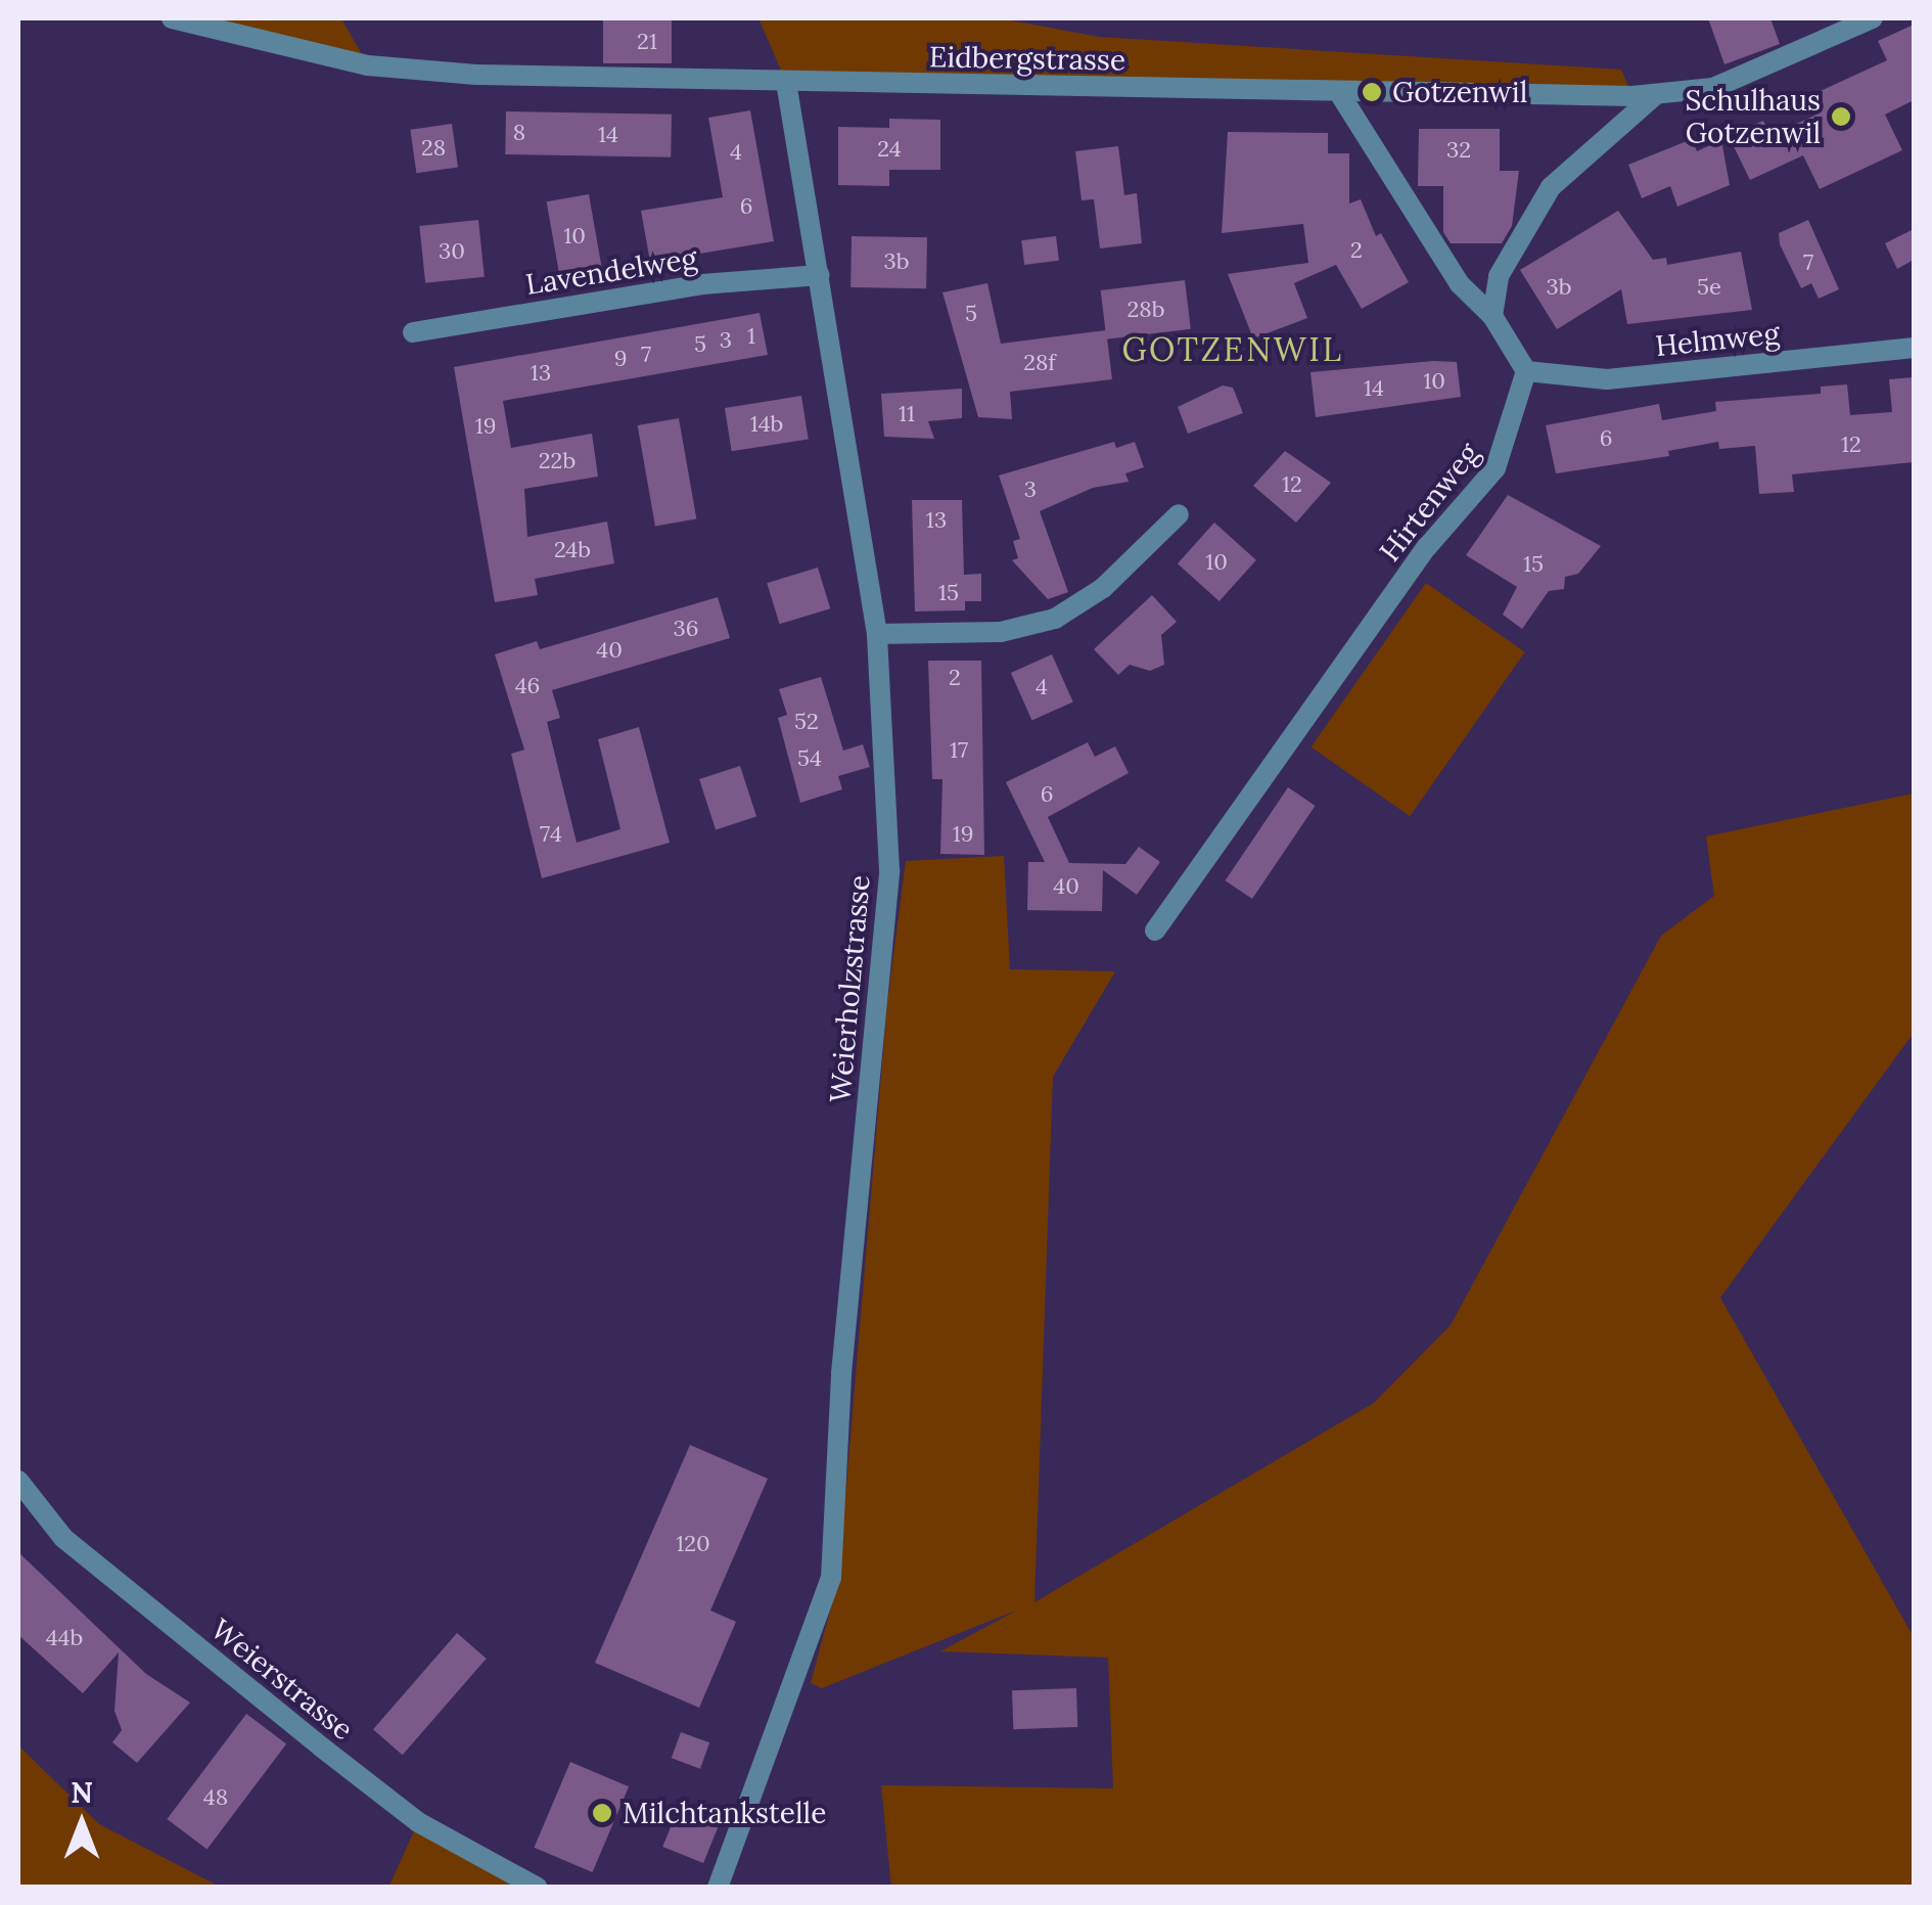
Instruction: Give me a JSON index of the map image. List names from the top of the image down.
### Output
{
  "streets": {
    "street": [
      "Eidbergstrasse",
      "Lavendelweg",
      "Helmweg",
      "Hirtenweg",
      "Weierholzstrasse",
      "Weierstrasse"
    ]
  },
  "crossings": [
    ["Eidbergstrasse", "Weierholzstrasse"],
    ["Lavendelweg", "Weierholzstrasse"],
    ["Helmweg", "Hirtenweg"]
  ],
  "districts": ["GOTZENWIL"],
  "places": ["Gotzenwil", "Schulhaus Gotzenwil", "Milchtankstelle"],
  "house_numbers": [
    "21",
    "8",
    "14",
    "28",
    "24",
    "32",
    "4",
    "6",
    "10",
    "2",
    "30",
    "3b",
    "7",
    "3b",
    "5e",
    "28b",
    "5",
    "1",
    "3",
    "5",
    "7",
    "9",
    "28f",
    "13",
    "10",
    "14",
    "11",
    "14b",
    "19",
    "6",
    "12",
    "22b",
    "12",
    "3",
    "13",
    "24b",
    "10",
    "15",
    "15",
    "36",
    "40",
    "2",
    "46",
    "4",
    "52",
    "17",
    "54",
    "6",
    "74",
    "19",
    "40",
    "120",
    "44b",
    "48"
  ],
  "north": "top"
}
